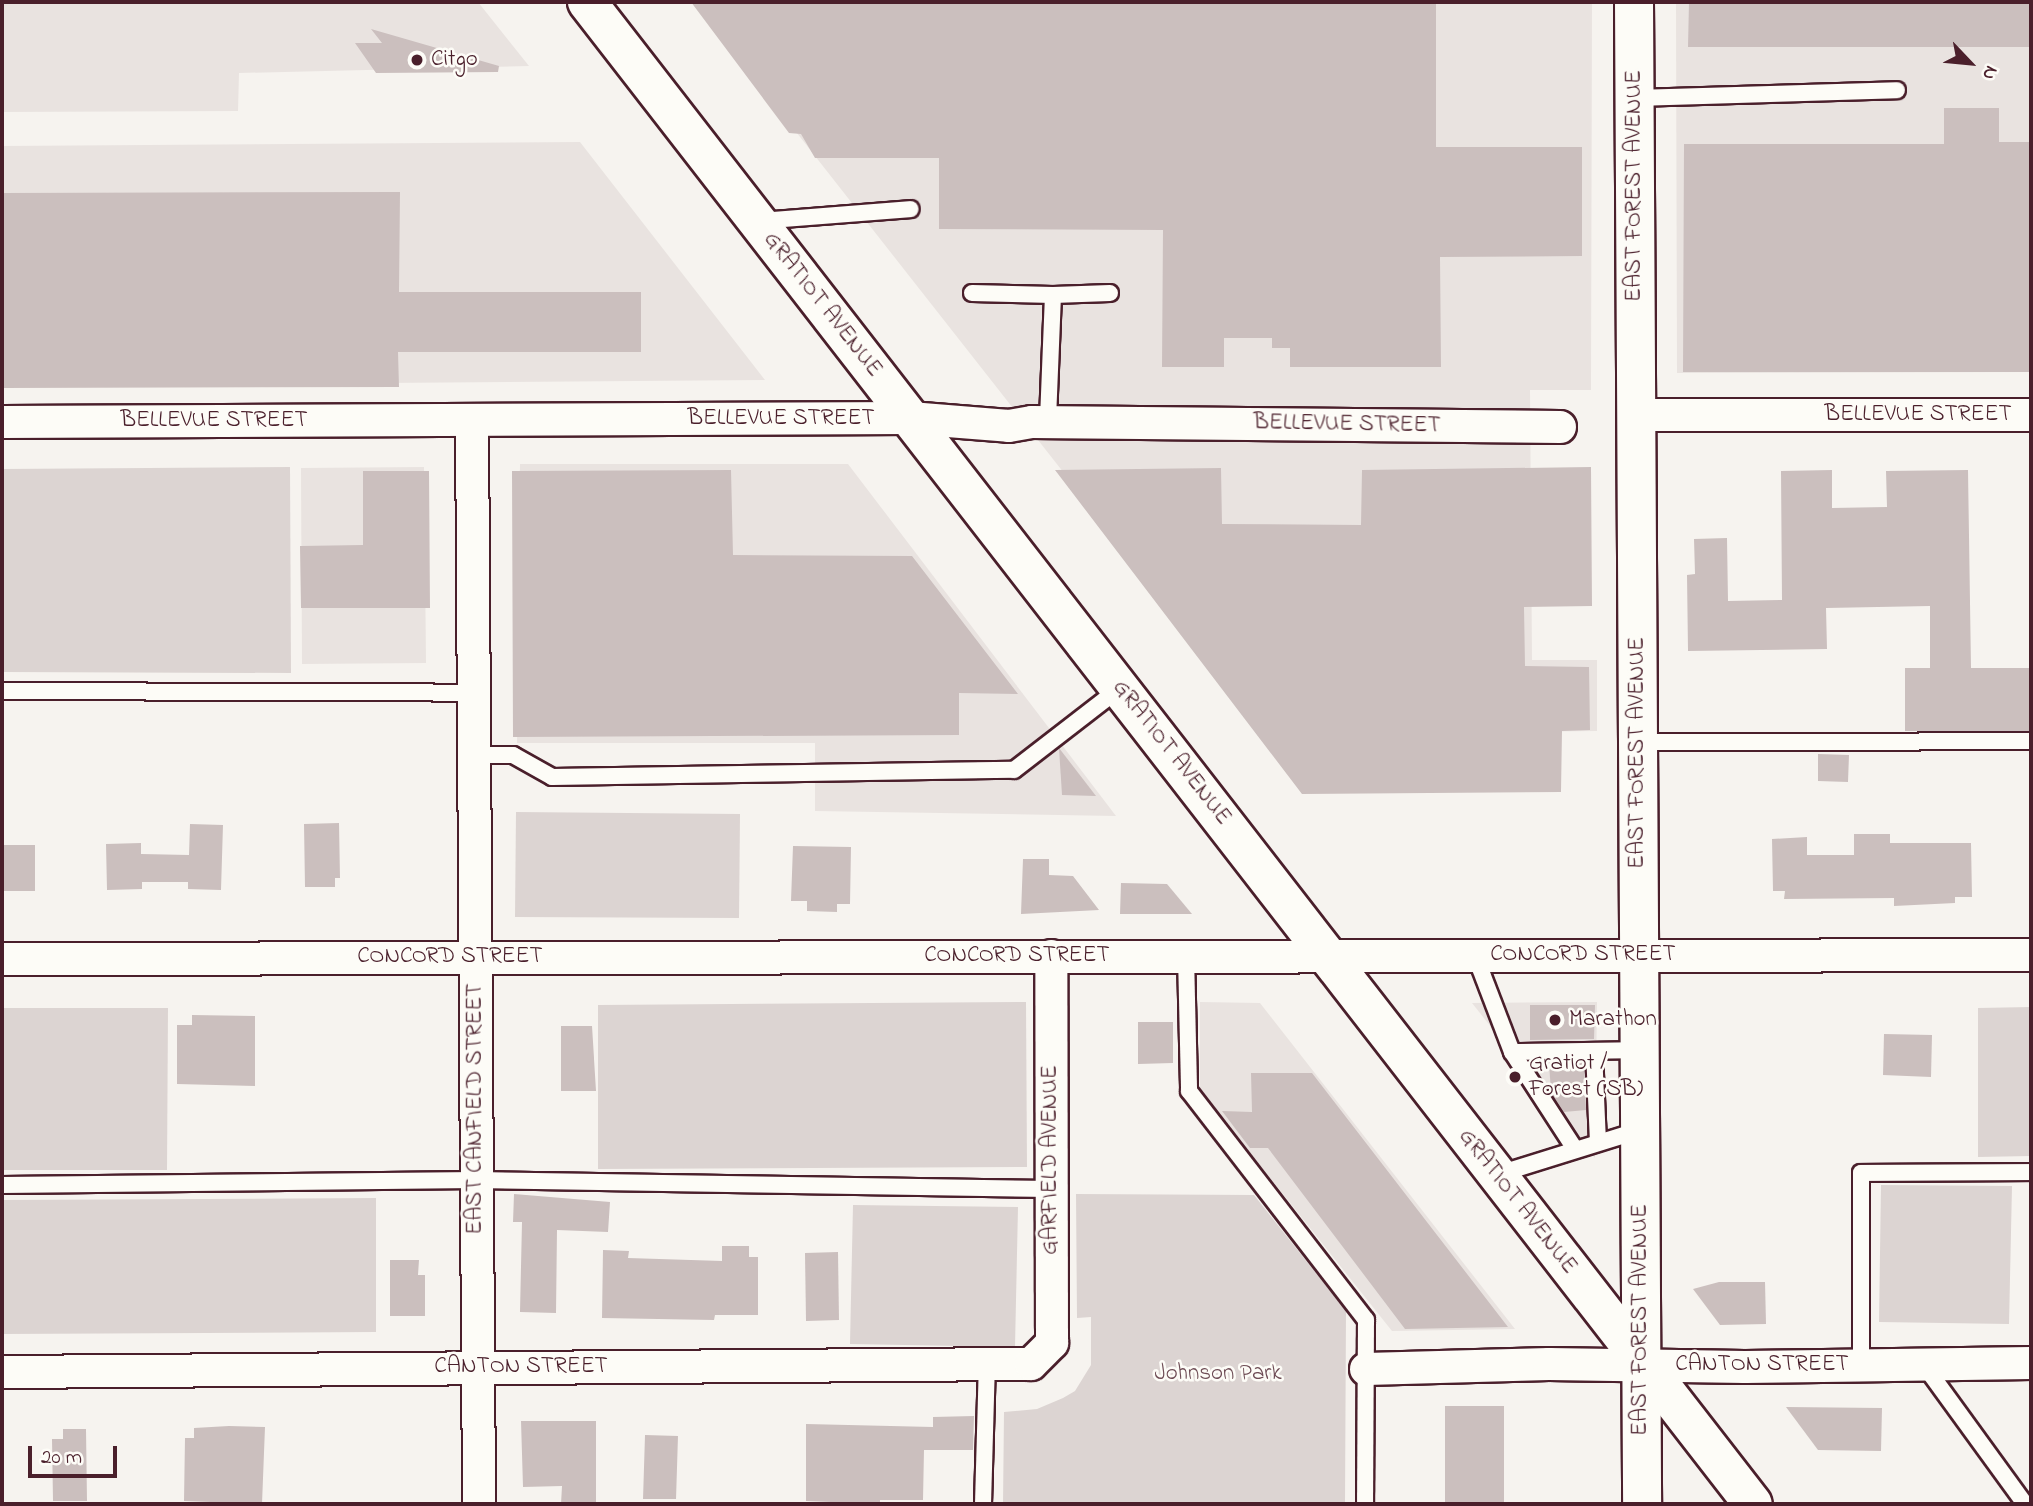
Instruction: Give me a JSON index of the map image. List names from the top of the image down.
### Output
{
  "streets": {
    "main road": ["EAST FOREST AVENUE", "GRATIOT AVENUE"],
    "street": [
      "BELLEVUE STREET",
      "CONCORD STREET",
      "EAST CANFIELD STREET",
      "GARFIELD AVENUE",
      "CANTON STREET"
    ]
  },
  "crossings": [
    ["EAST FOREST AVENUE", "GRATIOT AVENUE"],
    ["EAST FOREST AVENUE", "BELLEVUE STREET"],
    ["EAST FOREST AVENUE", "CONCORD STREET"],
    ["EAST FOREST AVENUE", "CANTON STREET"],
    ["GRATIOT AVENUE", "BELLEVUE STREET"],
    ["GRATIOT AVENUE", "CONCORD STREET"],
    ["GRATIOT AVENUE", "CANTON STREET"],
    ["BELLEVUE STREET", "EAST CANFIELD STREET"],
    ["CONCORD STREET", "EAST CANFIELD STREET"],
    ["CONCORD STREET", "GARFIELD AVENUE"],
    ["EAST CANFIELD STREET", "CANTON STREET"],
    ["GARFIELD AVENUE", "CANTON STREET"]
  ],
  "parks": ["Johnson Park"],
  "places": ["Citgo", "Marathon", "Gratiot / Forest (SB)"],
  "scale_bar": "20 m",
  "north": "bottom right"
}
